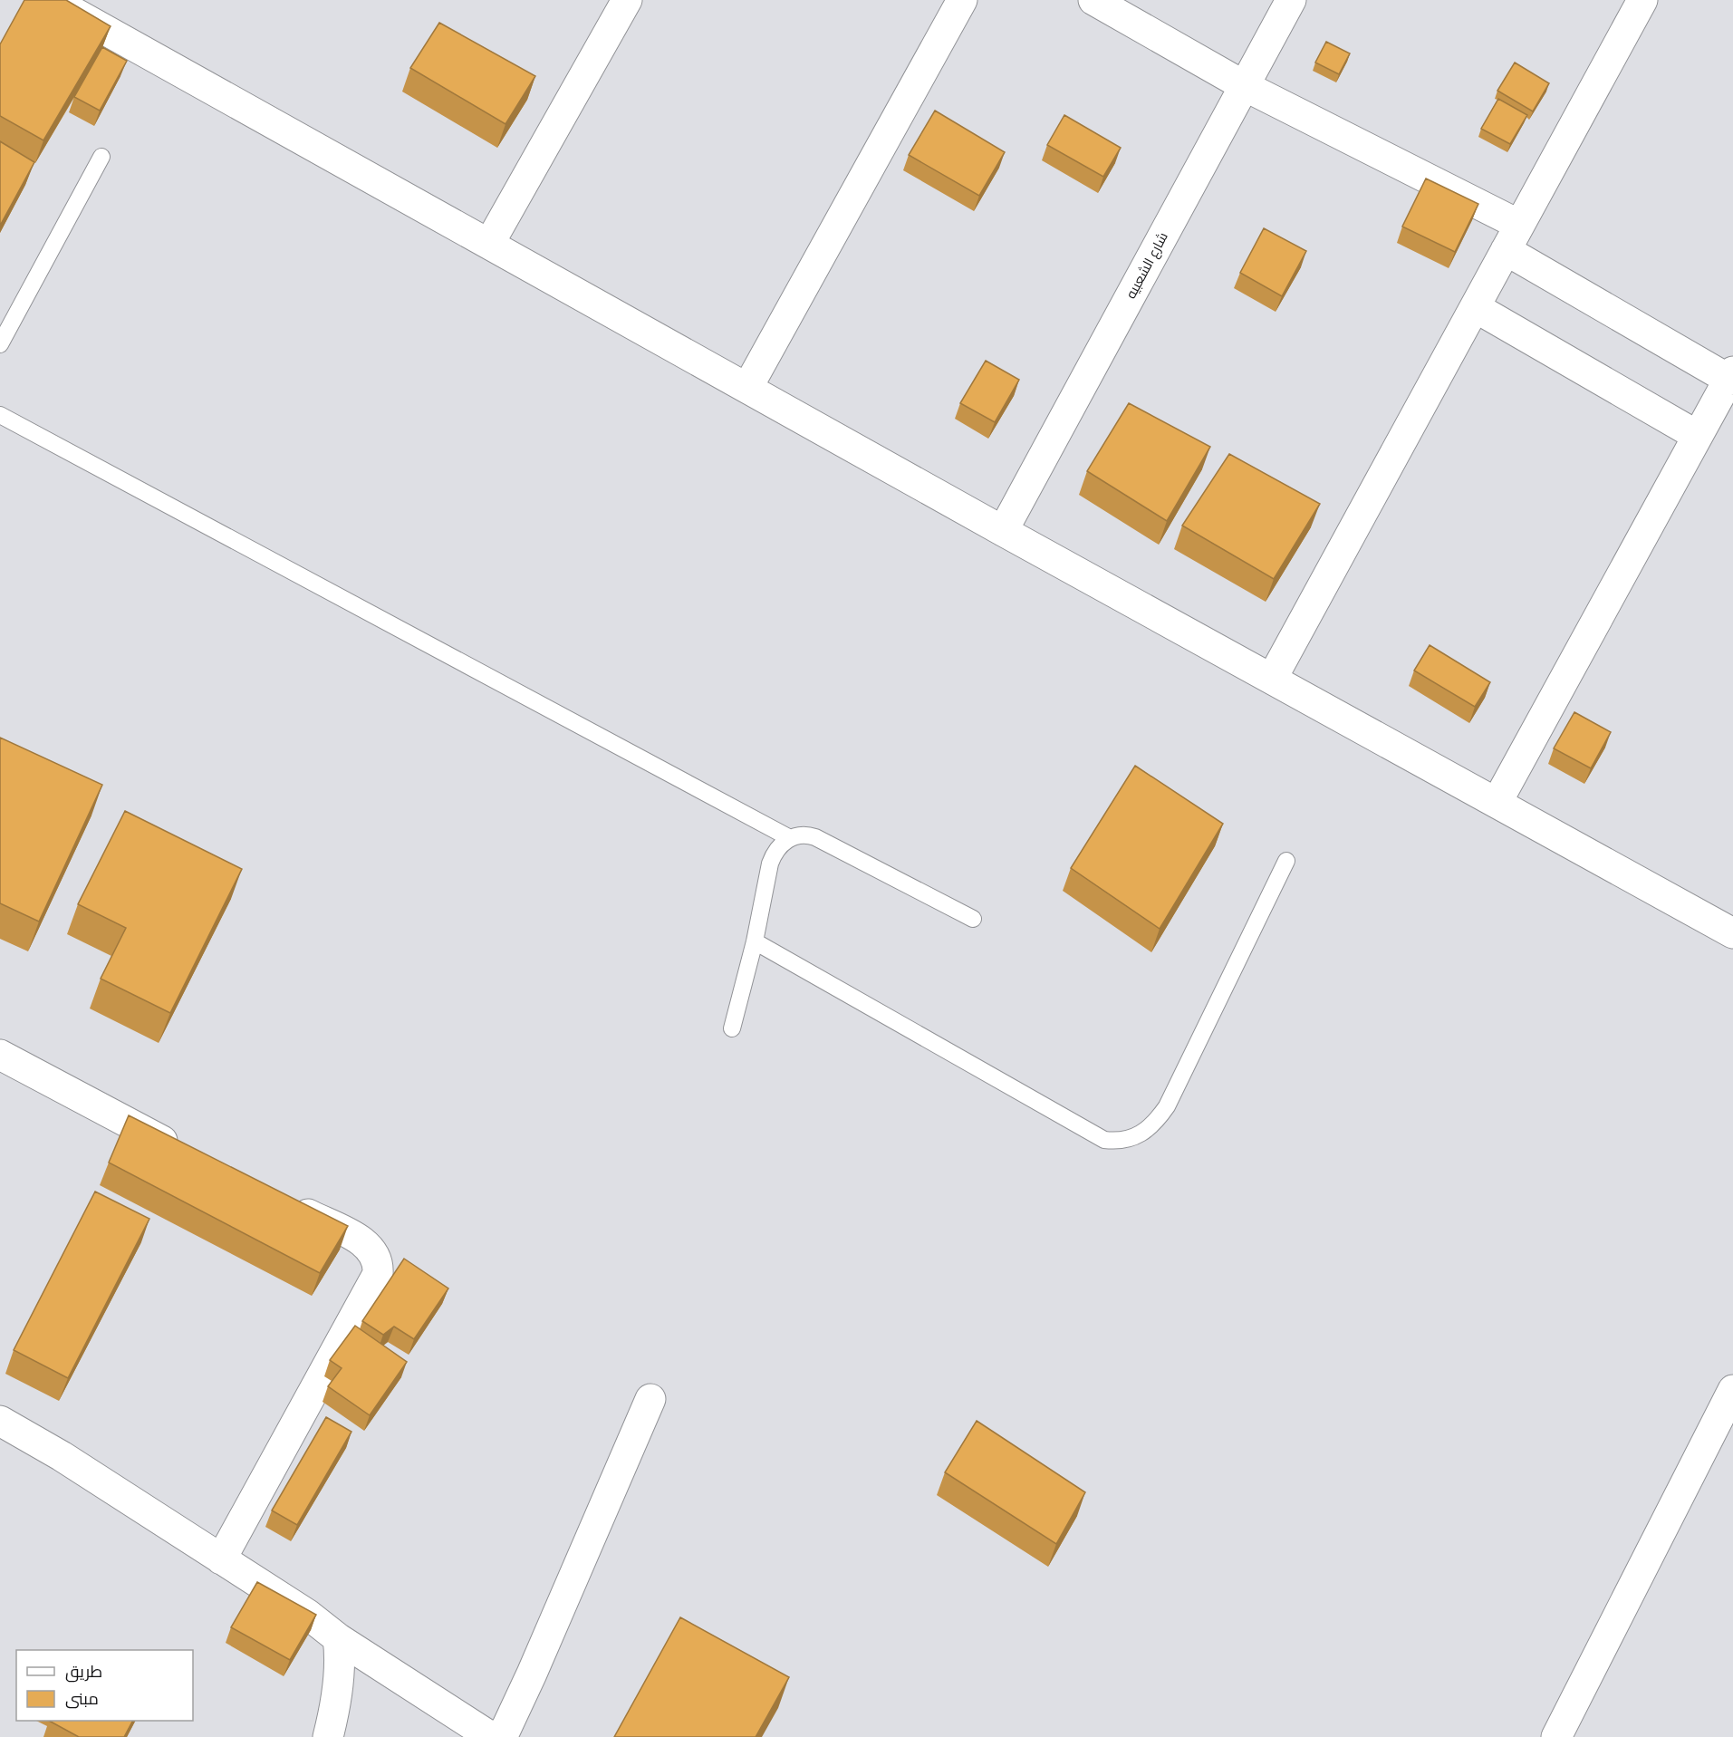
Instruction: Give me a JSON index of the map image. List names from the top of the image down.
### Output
{
  "streets": {
    "street": ["شارع الشعبيه"]
  },
  "legend": ["طريق", "مبنى"]
}
